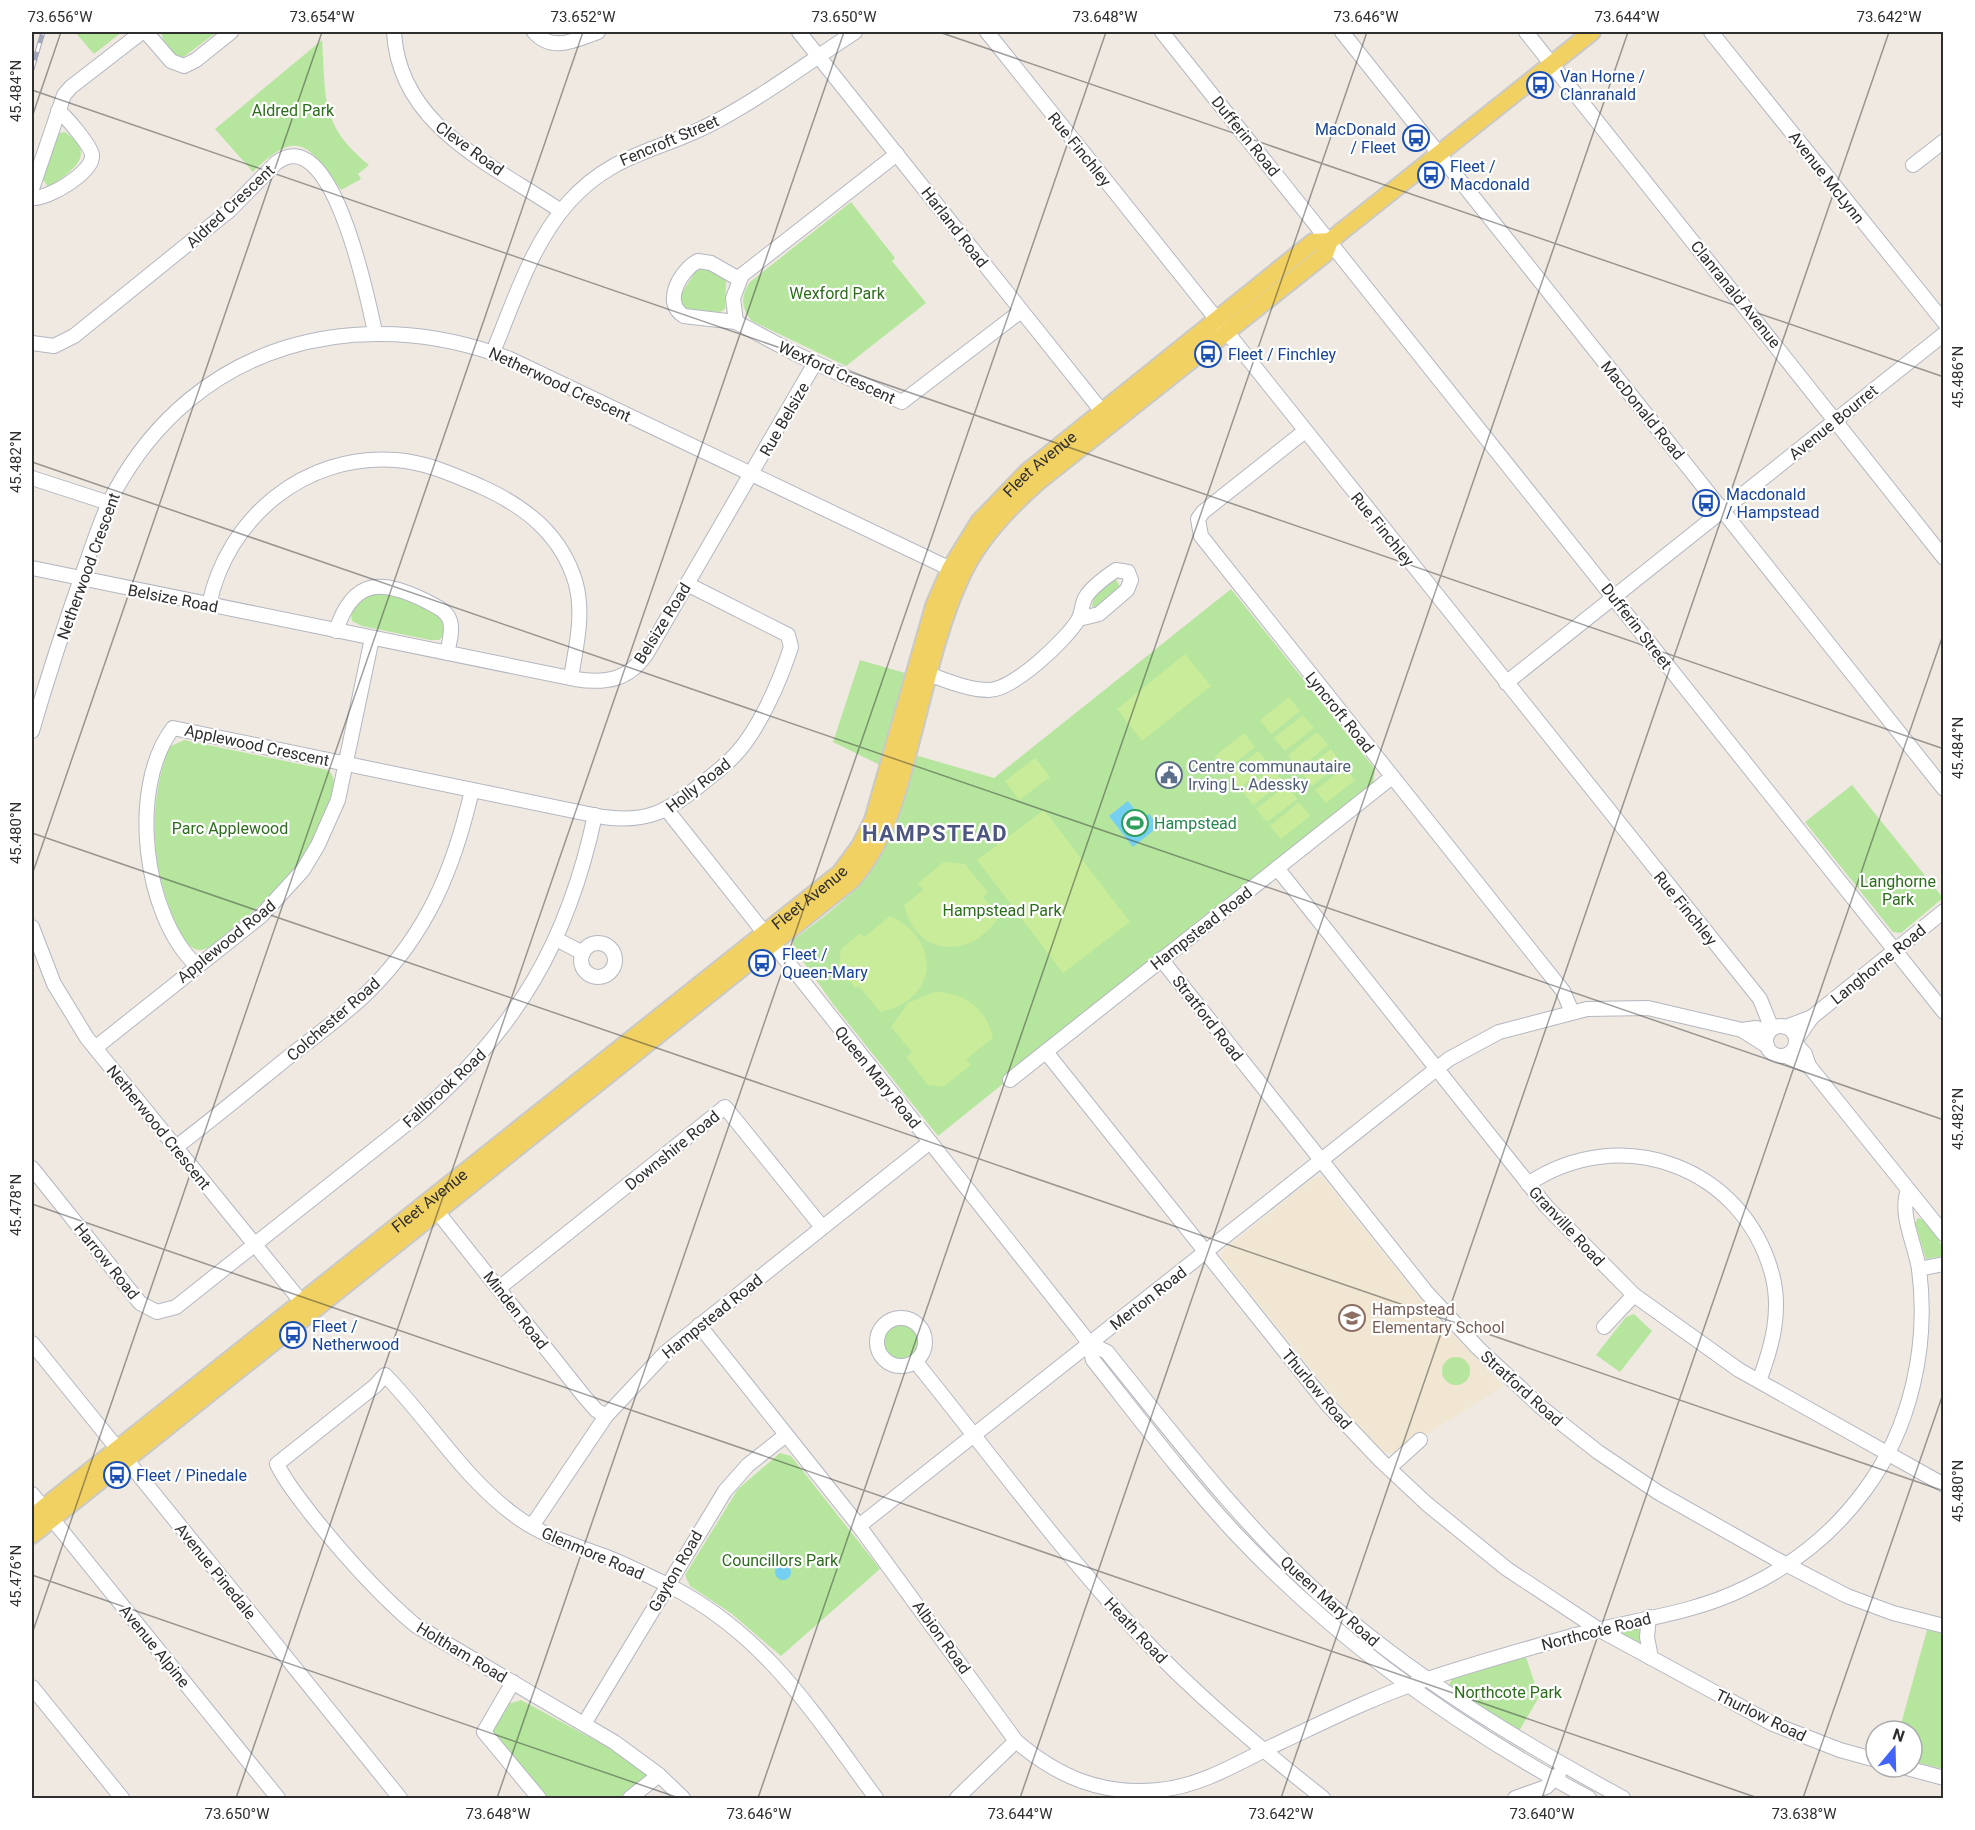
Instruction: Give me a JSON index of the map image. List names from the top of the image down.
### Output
{
  "streets": {
    "main road": ["Fleet Avenue"],
    "street": [
      "Dufferin Road",
      "Fencroft Street",
      "Cleve Road",
      "Rue Finchley",
      "Avenue McLynn",
      "Aldred Crescent",
      "Harland Road",
      "Clanranald Avenue",
      "Wexford Crescent",
      "Netherwood Crescent",
      "MacDonald Road",
      "Rue Belsize",
      "Avenue Bourret",
      "Belsize Road",
      "Dufferin Street",
      "Lyncroft Road",
      "Applewood Crescent",
      "Holly Road",
      "Hampstead Road",
      "Applewood Road",
      "Langhorne Road",
      "Stratford Road",
      "Colchester Road",
      "Queen Mary Road",
      "Fallbrook Road",
      "Downshire Road",
      "Granville Road",
      "Harrow Road",
      "Merton Road",
      "Minden Road",
      "Thurlow Road",
      "Glenmore Road",
      "Avenue Pinedale",
      "Gayton Road",
      "Heath Road",
      "Northcote Road",
      "Albion Road",
      "Avenue Alpine",
      "Holtham Road"
    ]
  },
  "crossings": [
    ["Dufferin Road", "Fleet Avenue"],
    ["Dufferin Road", "Dufferin Street"],
    ["Fencroft Street", "Cleve Road"],
    ["Fencroft Street", "Harland Road"],
    ["Fencroft Street", "Netherwood Crescent"],
    ["Rue Finchley", "Fleet Avenue"],
    ["Rue Finchley", "Lyncroft Road"],
    ["Rue Finchley", "Langhorne Road"],
    ["Aldred Crescent", "Netherwood Crescent"],
    ["Harland Road", "Wexford Crescent"],
    ["Harland Road", "Fleet Avenue"],
    ["Clanranald Avenue", "Avenue Bourret"],
    ["Clanranald Avenue", "Fleet Avenue"],
    ["Wexford Crescent", "Rue Belsize"],
    ["Netherwood Crescent", "Rue Belsize"],
    ["Netherwood Crescent", "Fleet Avenue"],
    ["Netherwood Crescent", "Belsize Road"],
    ["Netherwood Crescent", "Applewood Road"],
    ["Netherwood Crescent", "Colchester Road"],
    ["Netherwood Crescent", "Fallbrook Road"],
    ["Netherwood Crescent", "Harrow Road"],
    ["MacDonald Road", "Avenue Bourret"],
    ["MacDonald Road", "Fleet Avenue"],
    ["Rue Belsize", "Belsize Road"],
    ["Fleet Avenue", "Dufferin Street"],
    ["Fleet Avenue", "Queen Mary Road"],
    ["Fleet Avenue", "Minden Road"],
    ["Fleet Avenue", "Avenue Pinedale"],
    ["Fleet Avenue", "Avenue Alpine"],
    ["Belsize Road", "Holly Road"],
    ["Belsize Road", "Applewood Road"],
    ["Dufferin Street", "Langhorne Road"],
    ["Lyncroft Road", "Hampstead Road"],
    ["Lyncroft Road", "Merton Road"],
    ["Applewood Crescent", "Holly Road"],
    ["Applewood Crescent", "Applewood Road"],
    ["Holly Road", "Applewood Road"],
    ["Holly Road", "Colchester Road"],
    ["Holly Road", "Queen Mary Road"],
    ["Holly Road", "Fallbrook Road"],
    ["Hampstead Road", "Stratford Road"],
    ["Hampstead Road", "Queen Mary Road"],
    ["Hampstead Road", "Downshire Road"],
    ["Hampstead Road", "Granville Road"],
    ["Hampstead Road", "Minden Road"],
    ["Hampstead Road", "Thurlow Road"],
    ["Hampstead Road", "Glenmore Road"],
    ["Hampstead Road", "Albion Road"],
    ["Stratford Road", "Merton Road"],
    ["Stratford Road", "Northcote Road"],
    ["Queen Mary Road", "Merton Road"],
    ["Queen Mary Road", "Northcote Road"],
    ["Fallbrook Road", "Harrow Road"],
    ["Downshire Road", "Minden Road"],
    ["Granville Road", "Merton Road"],
    ["Granville Road", "Northcote Road"],
    ["Merton Road", "Thurlow Road"],
    ["Merton Road", "Heath Road"],
    ["Merton Road", "Albion Road"],
    ["Thurlow Road", "Northcote Road"],
    ["Glenmore Road", "Gayton Road"],
    ["Glenmore Road", "Holtham Road"],
    ["Gayton Road", "Albion Road"],
    ["Gayton Road", "Holtham Road"],
    ["Heath Road", "Northcote Road"],
    ["Heath Road", "Albion Road"],
    ["Northcote Road", "Albion Road"]
  ],
  "districts": ["HAMPSTEAD"],
  "parks": [
    "Aldred Park",
    "Wexford Park",
    "Parc Applewood",
    "Langhorne Park",
    "Hampstead Park",
    "Councillors Park",
    "Northcote Park"
  ],
  "places": {
    "bus stop": [
      "Van Horne / Clanranald",
      "MacDonald / Fleet",
      "Fleet / Macdonald",
      "Fleet / Finchley",
      "Macdonald / Hampstead",
      "Fleet / Queen-Mary",
      "Fleet / Netherwood",
      "Fleet / Pinedale"
    ],
    "public building": ["Centre communautaire Irving L. Adessky"],
    "sports": ["Hampstead"],
    "school or university": ["Hampstead Elementary School"]
  },
  "north": "top",
  "coordinates": [
    "73.656°W",
    "73.654°W",
    "73.652°W",
    "73.650°W",
    "73.648°W",
    "73.646°W",
    "73.644°W",
    "73.642°W",
    "45.484°N",
    "45.486°N",
    "45.482°N",
    "45.480°N",
    "45.478°N",
    "45.476°N",
    "73.640°W",
    "73.638°W"
  ]
}
